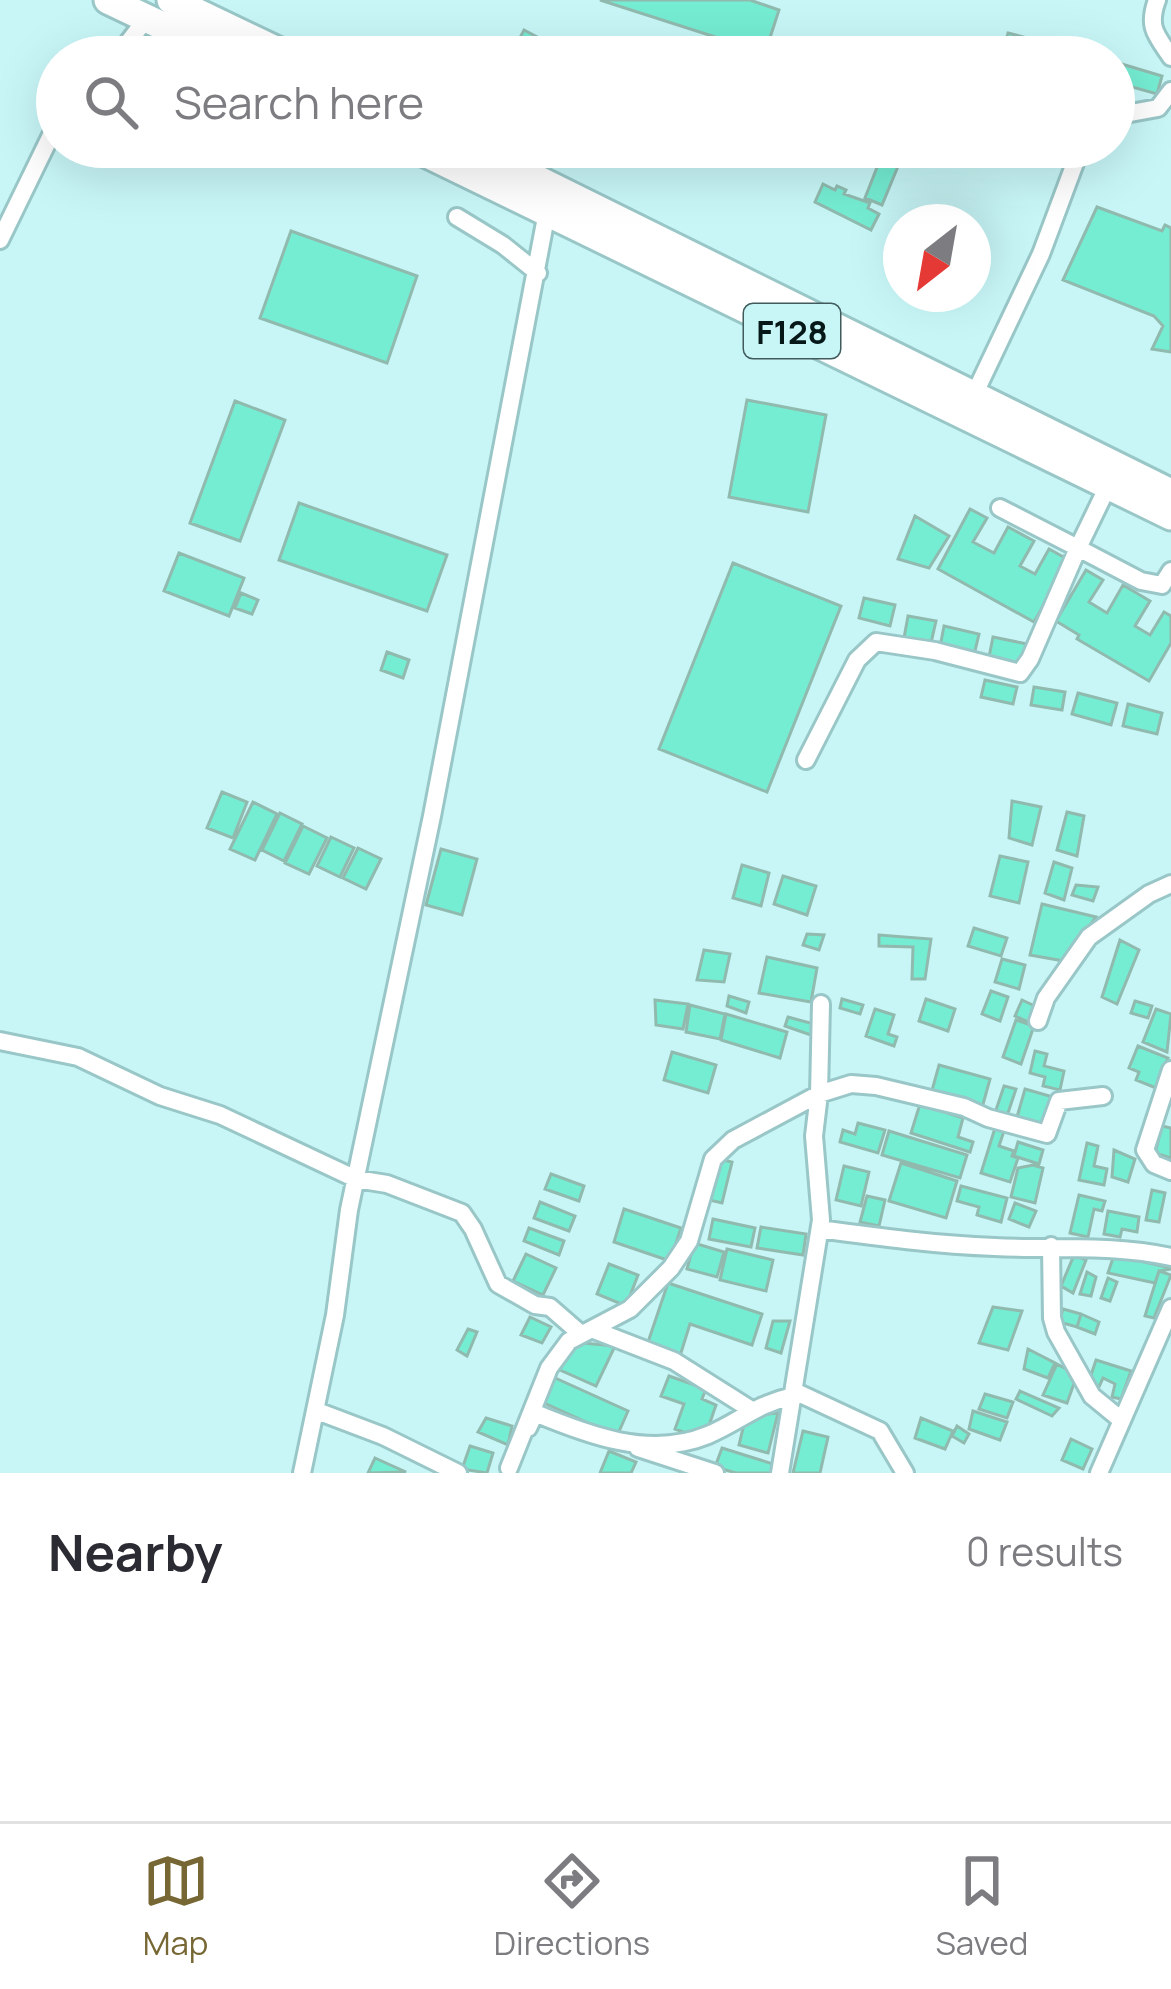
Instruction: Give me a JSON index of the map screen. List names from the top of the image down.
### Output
{
  "streets": {
    "main road": ["F128"]
  },
  "north": "bottom left",
  "page": {
    "search": "Search here",
    "heading": ["Nearby", "0 results"],
    "nav": ["Map", "Directions", "Saved"]
  }
}
